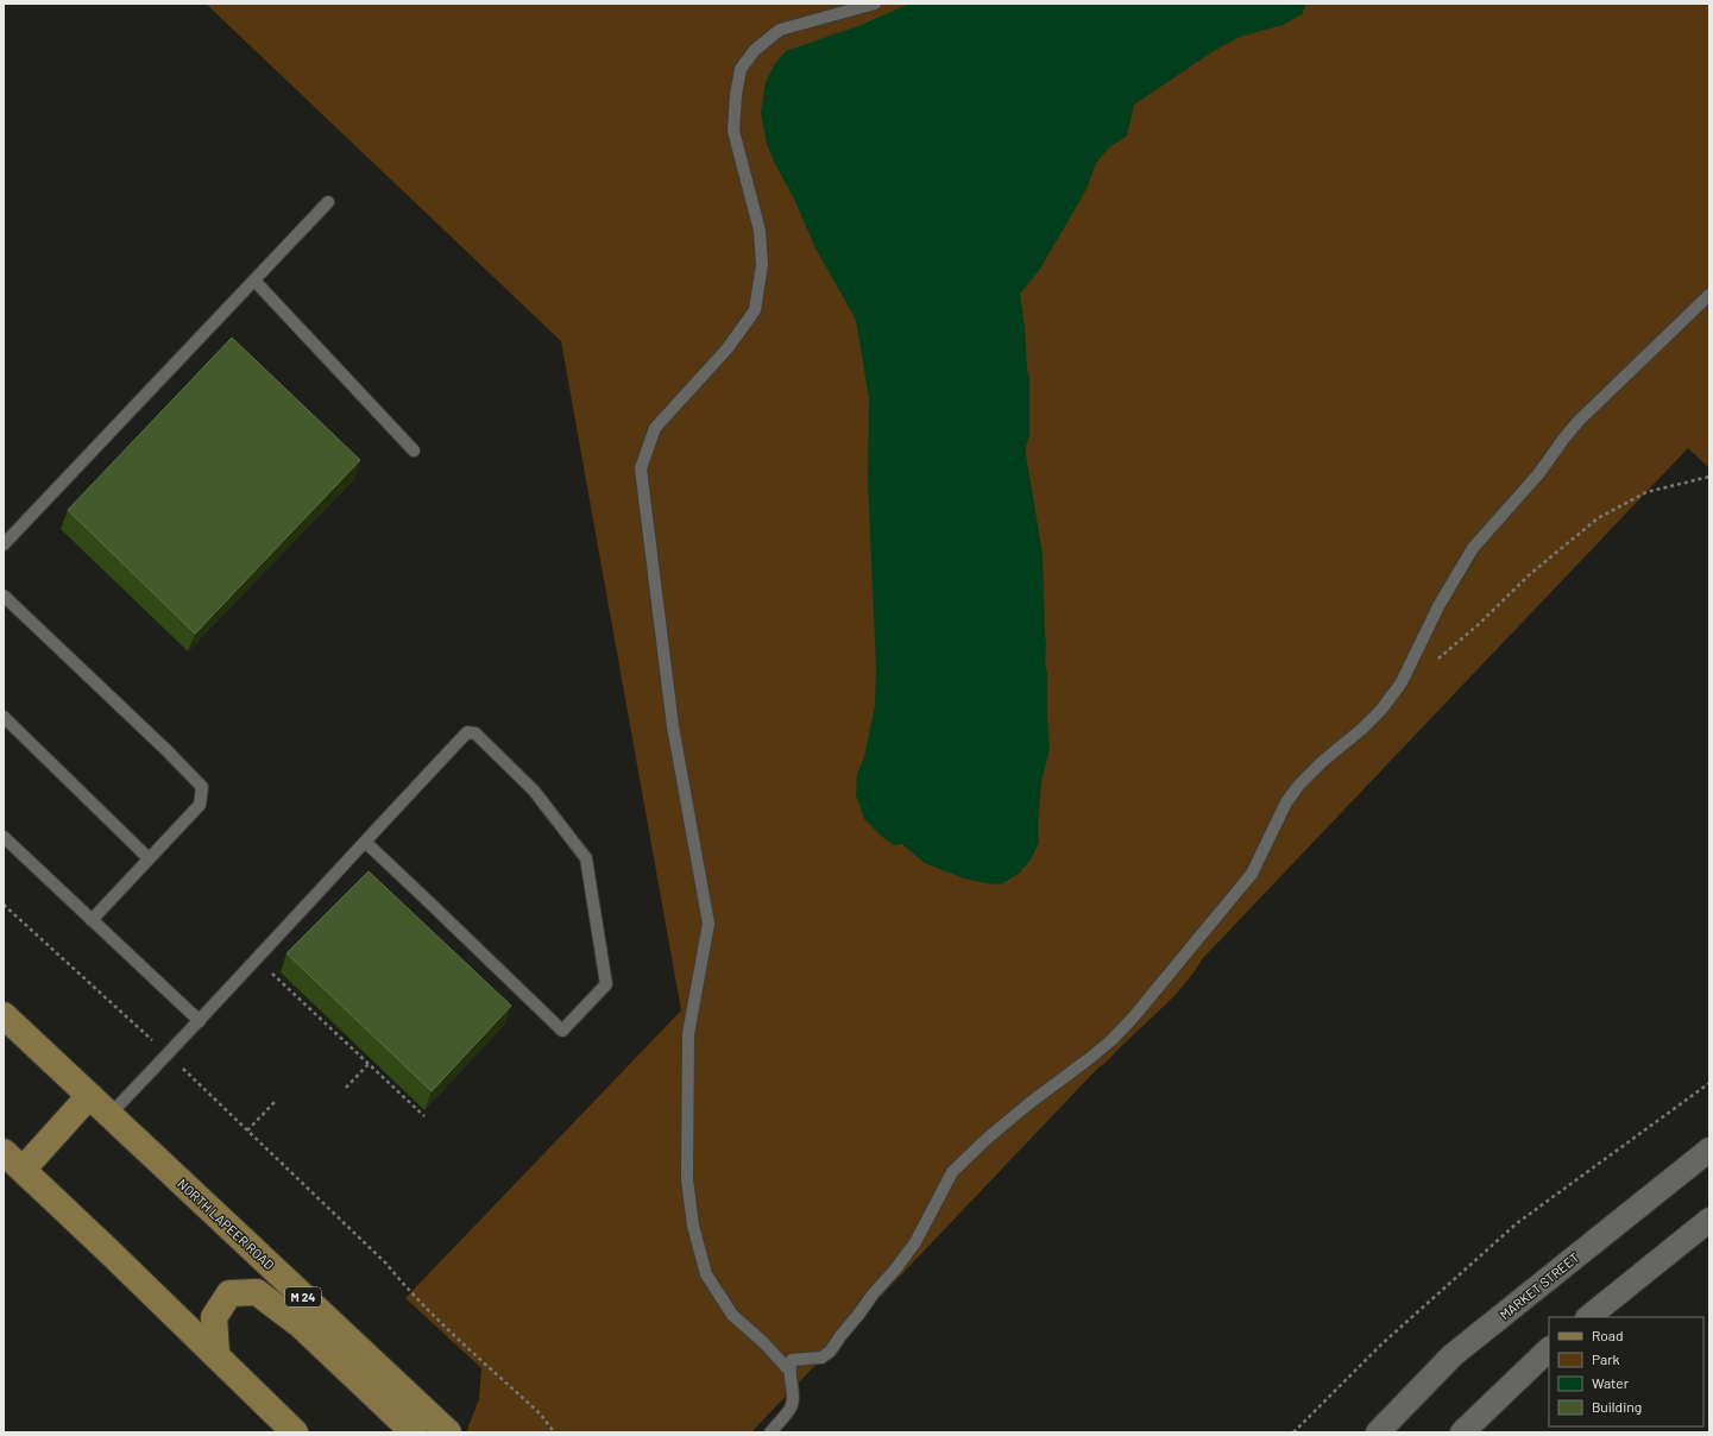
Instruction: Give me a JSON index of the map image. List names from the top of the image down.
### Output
{
  "streets": {
    "main road": ["NORTH LAPEER ROAD", "M 24"],
    "street": ["MARKET STREET"]
  },
  "legend": [
    "Road",
    "Park",
    "Water",
    "Building"
  ]
}
